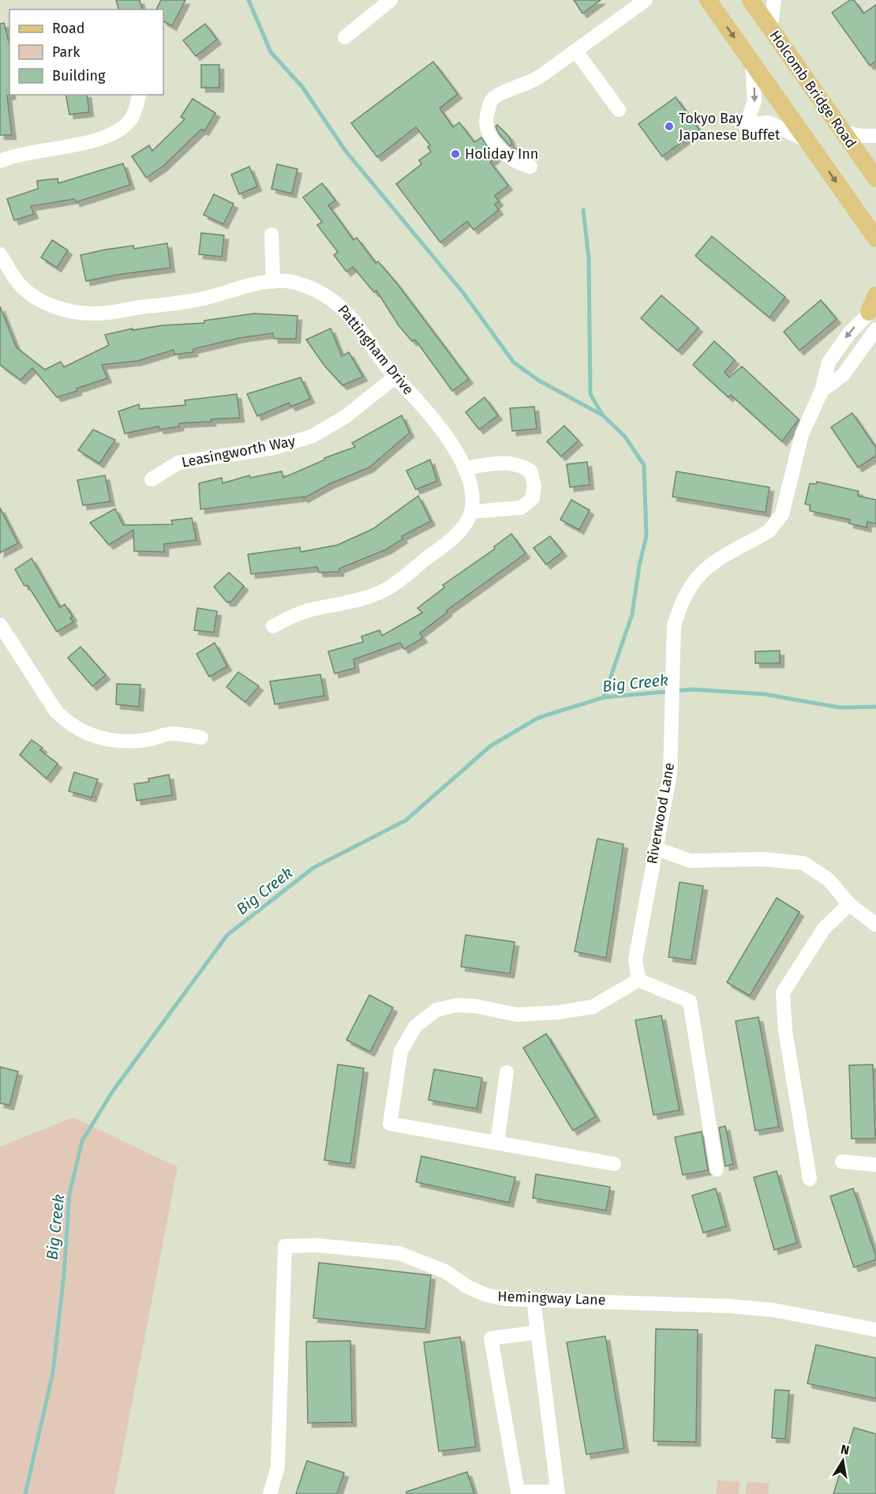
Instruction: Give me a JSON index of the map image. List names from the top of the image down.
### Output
{
  "streets": {
    "main road": ["Holcomb Bridge Road"],
    "street": [
      "Pattingham Drive",
      "Leasingworth Way",
      "Riverwood Lane",
      "Hemingway Lane"
    ]
  },
  "crossings": [
    ["Pattingham Drive", "Leasingworth Way"]
  ],
  "water": ["Big Creek"],
  "places": ["Tokyo Bay Japanese Buffet", "Holiday Inn"],
  "legend": ["Road", "Park", "Building"],
  "north": "top"
}
